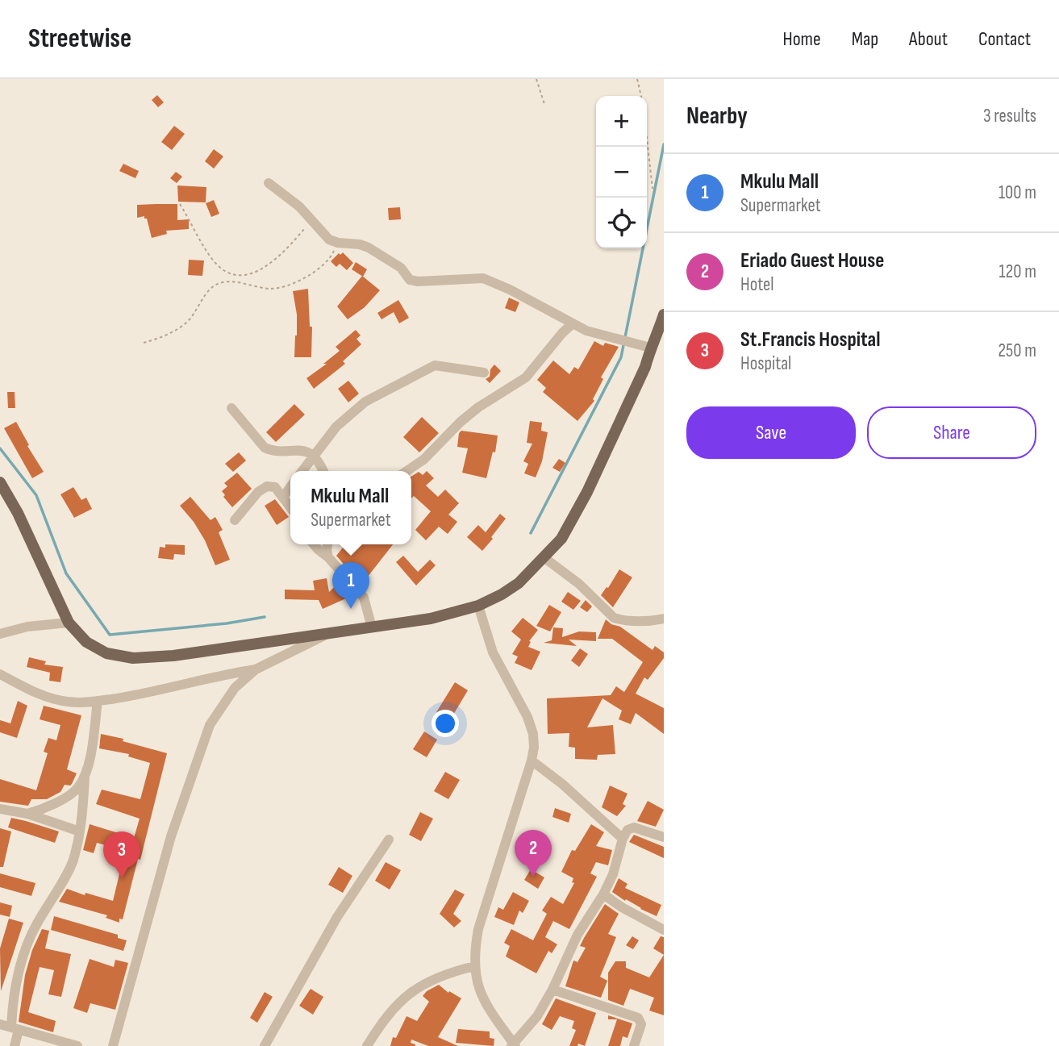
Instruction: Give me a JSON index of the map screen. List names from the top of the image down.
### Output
{
  "page": {
    "header": "Streetwise",
    "nav": [
      "Home",
      "Map",
      "About",
      "Contact"
    ],
    "heading": ["Nearby", "3 results"],
    "map_buttons": ["+", "−"],
    "list": [
      {
        "mark": "1",
        "name": "Mkulu Mall",
        "note": "Supermarket",
        "value": "100 m"
      },
      {
        "mark": "2",
        "name": "Eriado Guest House",
        "note": "Hotel",
        "value": "120 m"
      },
      {
        "mark": "3",
        "name": "St.Francis Hospital",
        "note": "Hospital",
        "value": "250 m"
      }
    ],
    "buttons": ["Save", "Share"],
    "popup": ["Mkulu Mall", "Supermarket"],
    "pins": ["1", "2", "3"]
  }
}
